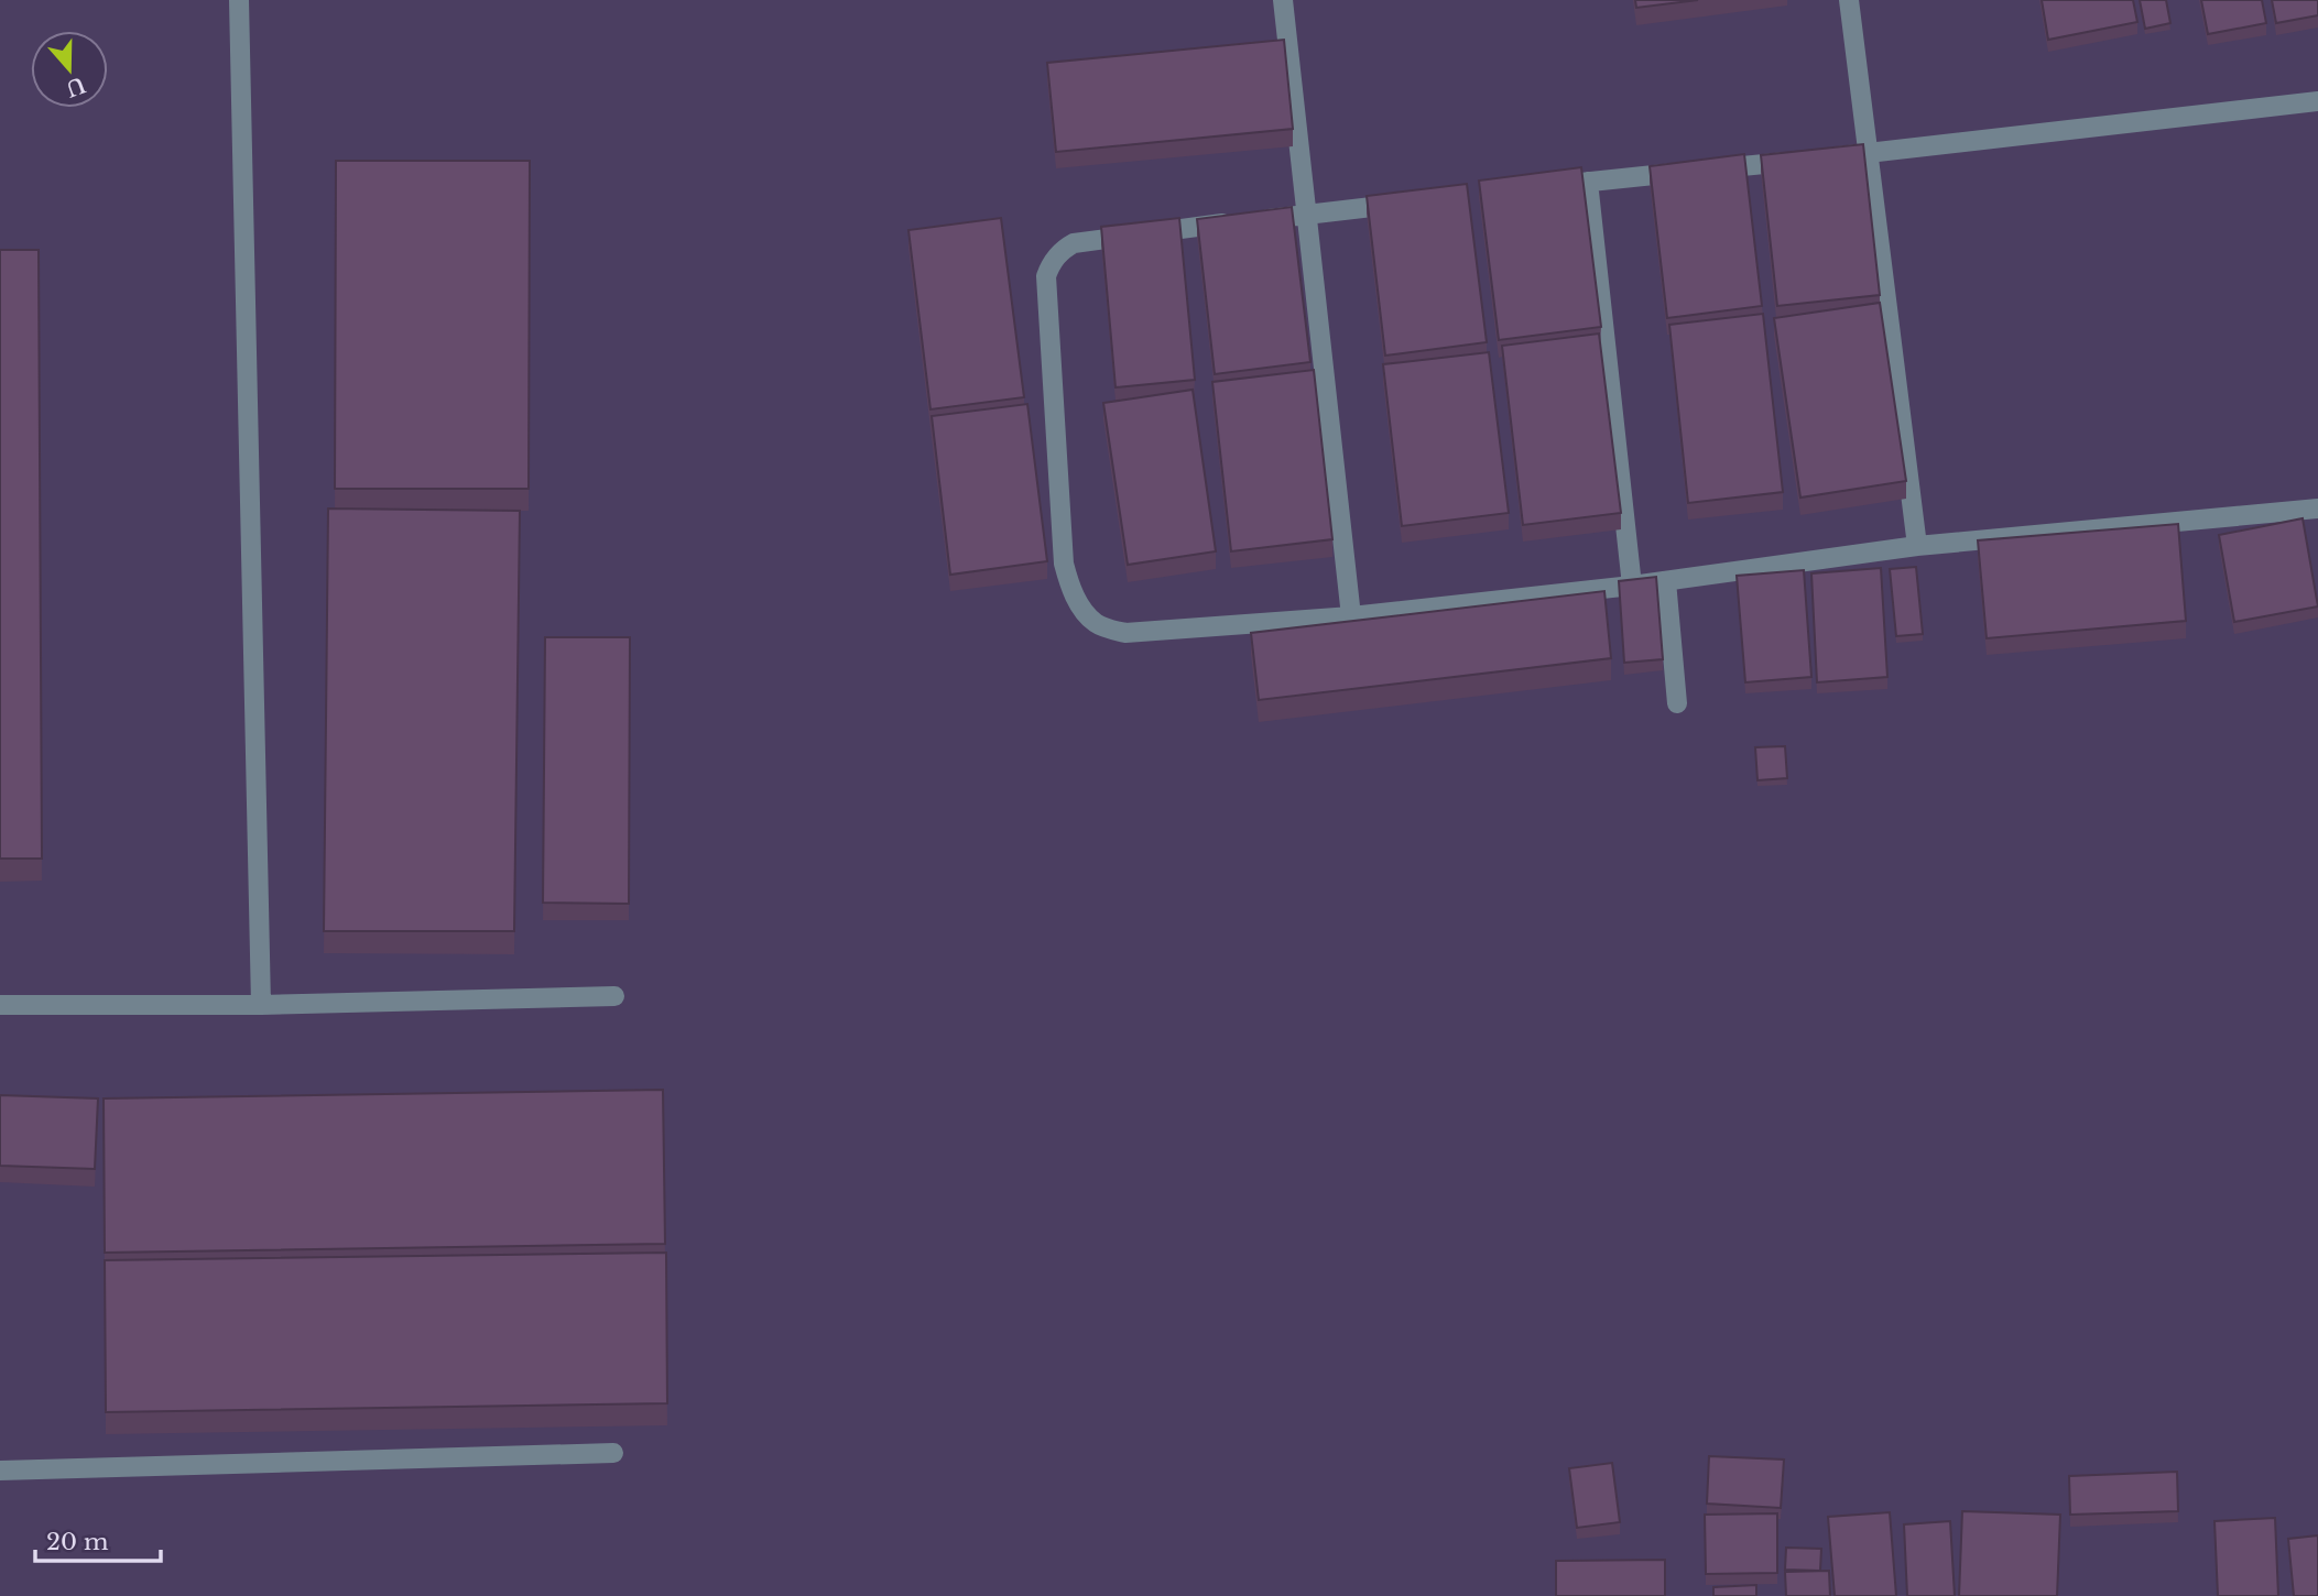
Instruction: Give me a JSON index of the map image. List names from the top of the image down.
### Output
{
  "scale_bar": "20 m",
  "north": "bottom"
}
